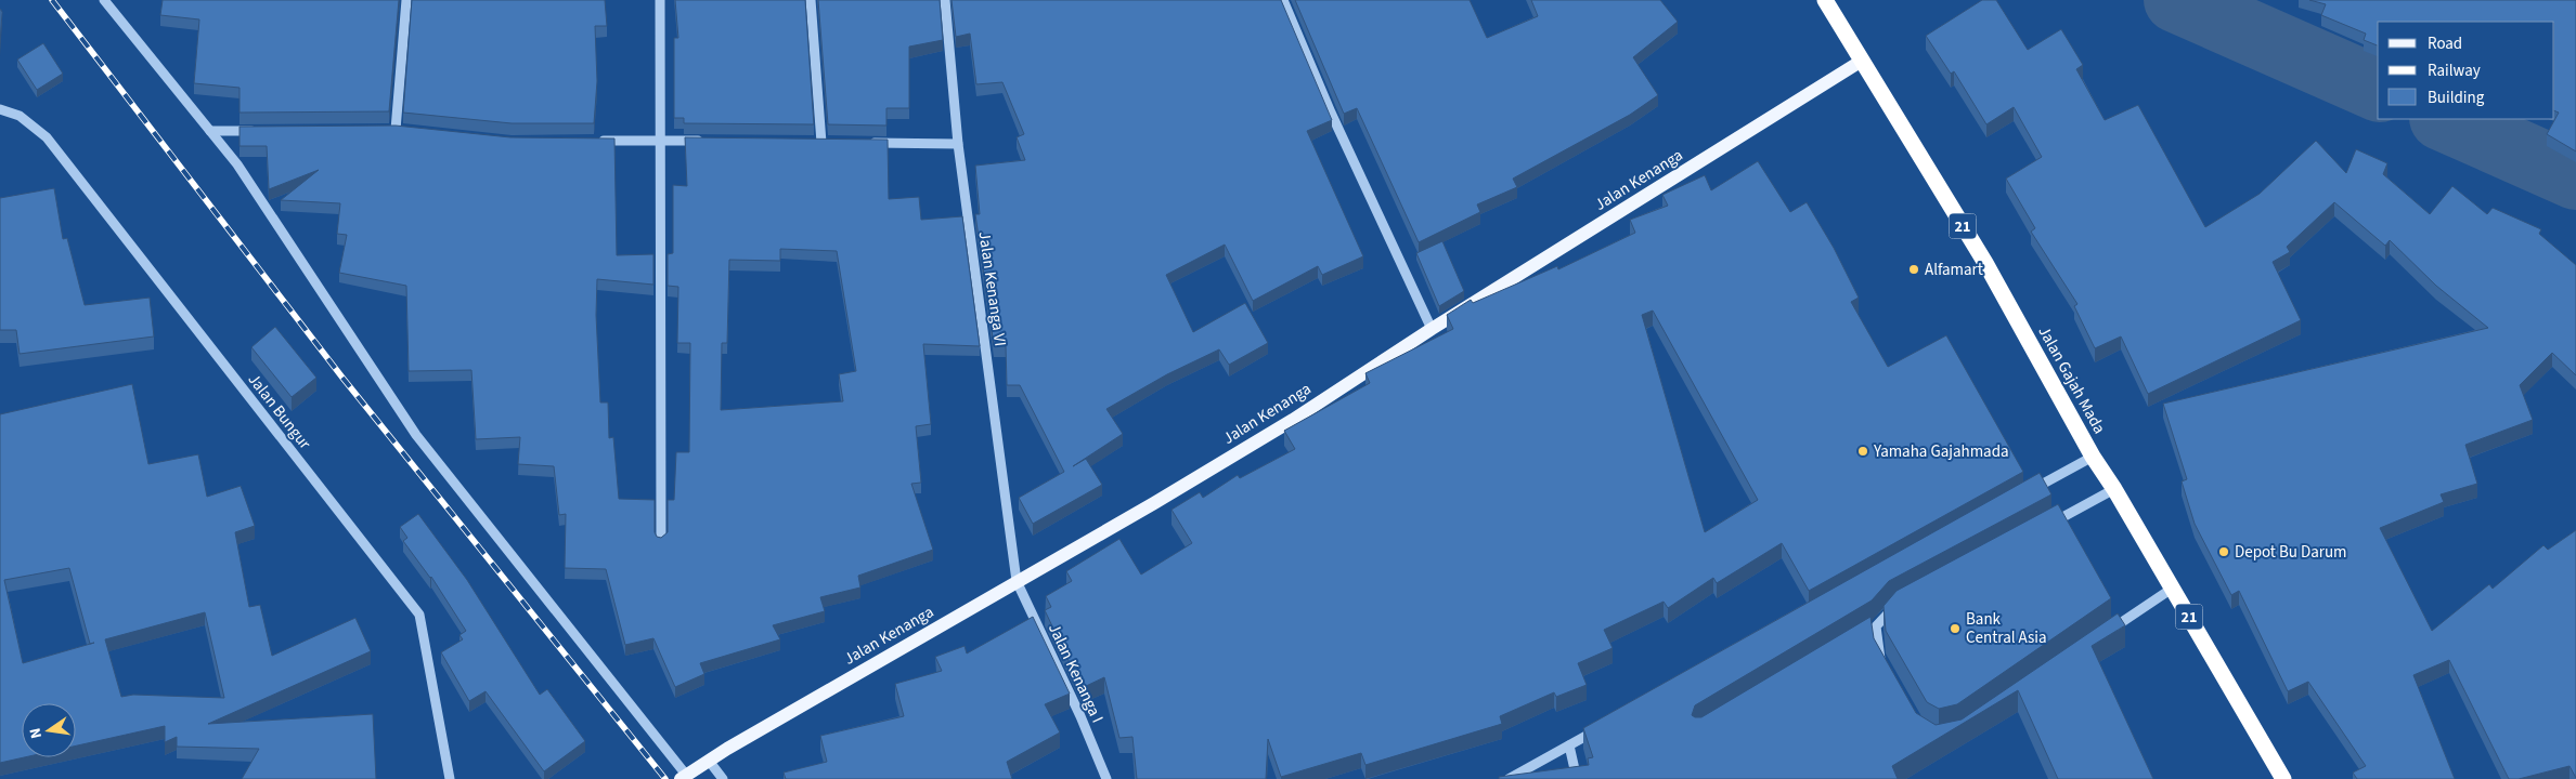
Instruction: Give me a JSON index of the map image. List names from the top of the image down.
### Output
{
  "streets": {
    "highway": ["21", "Jalan Gajah Mada"],
    "main road": ["Jalan Kenanga"],
    "street": ["Jalan Kenanga VI", "Jalan Bungur", "Jalan Kenanga I"]
  },
  "crossings": [
    ["Jalan Kenanga", "Jalan Kenanga VI"],
    ["Jalan Kenanga", "Jalan Gajah Mada"],
    ["Jalan Kenanga", "Jalan Kenanga I"],
    ["Jalan Kenanga VI", "Jalan Kenanga I"]
  ],
  "places": [
    "Alfamart",
    "Yamaha Gajahmada",
    "Depot Bu Darum",
    "Bank Central Asia"
  ],
  "legend": ["Road", "Railway", "Building"],
  "north": "left"
}
